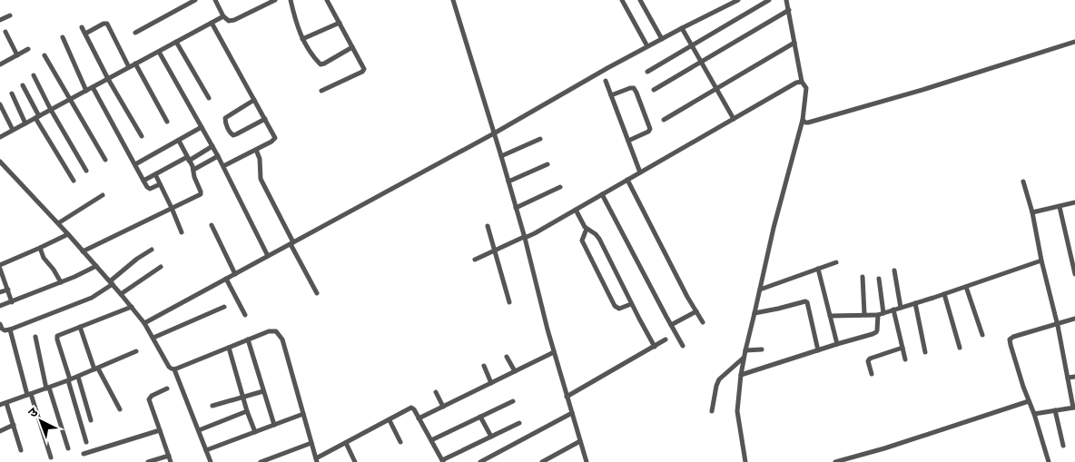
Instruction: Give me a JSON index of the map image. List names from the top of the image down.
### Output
{
  "north": "top left"
}
